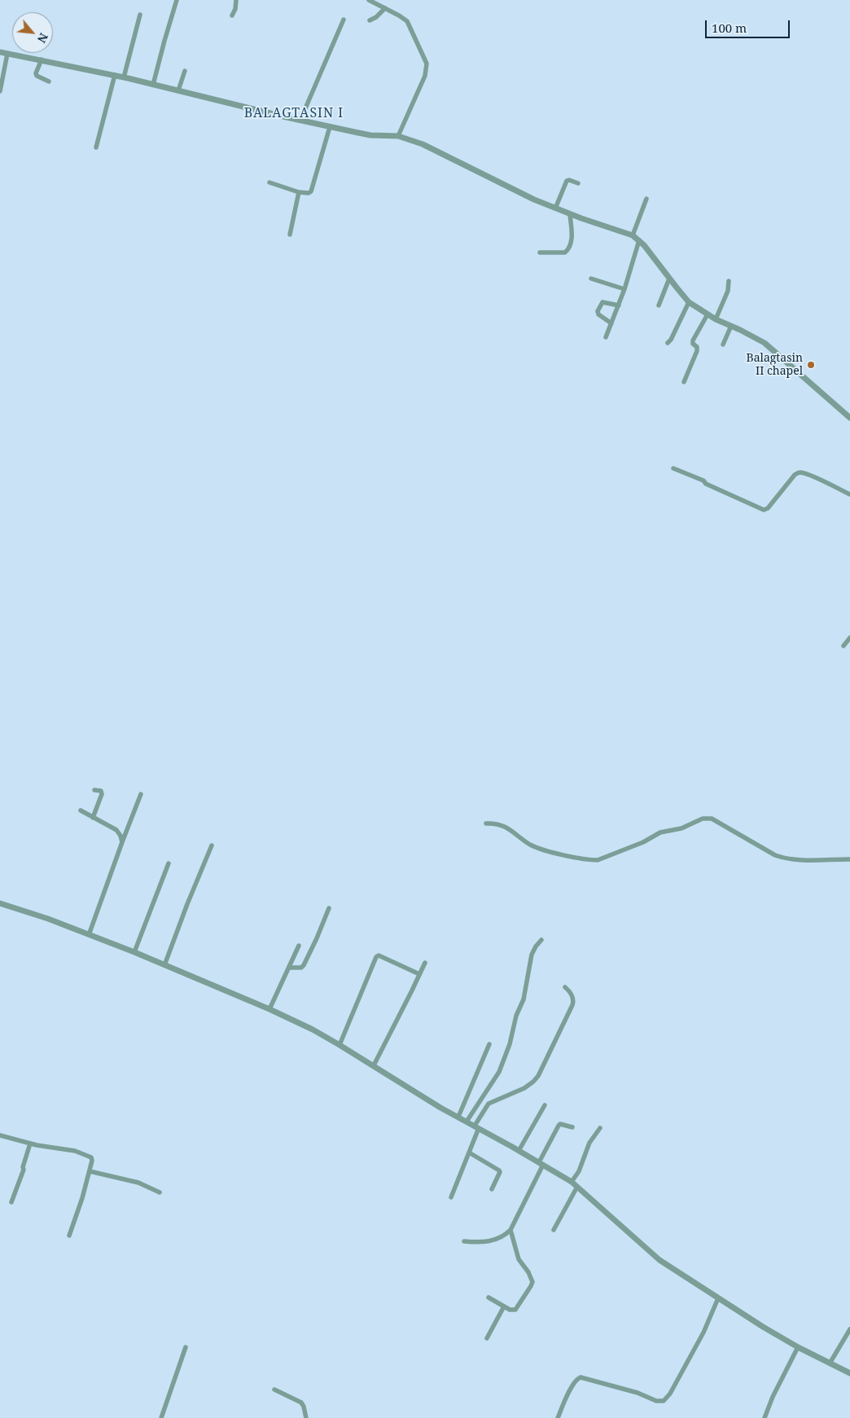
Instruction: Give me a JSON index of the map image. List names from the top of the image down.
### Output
{
  "districts": ["BALAGTASIN I"],
  "places": ["Balagtasin II chapel"],
  "scale_bar": "100 m",
  "north": "bottom right"
}
